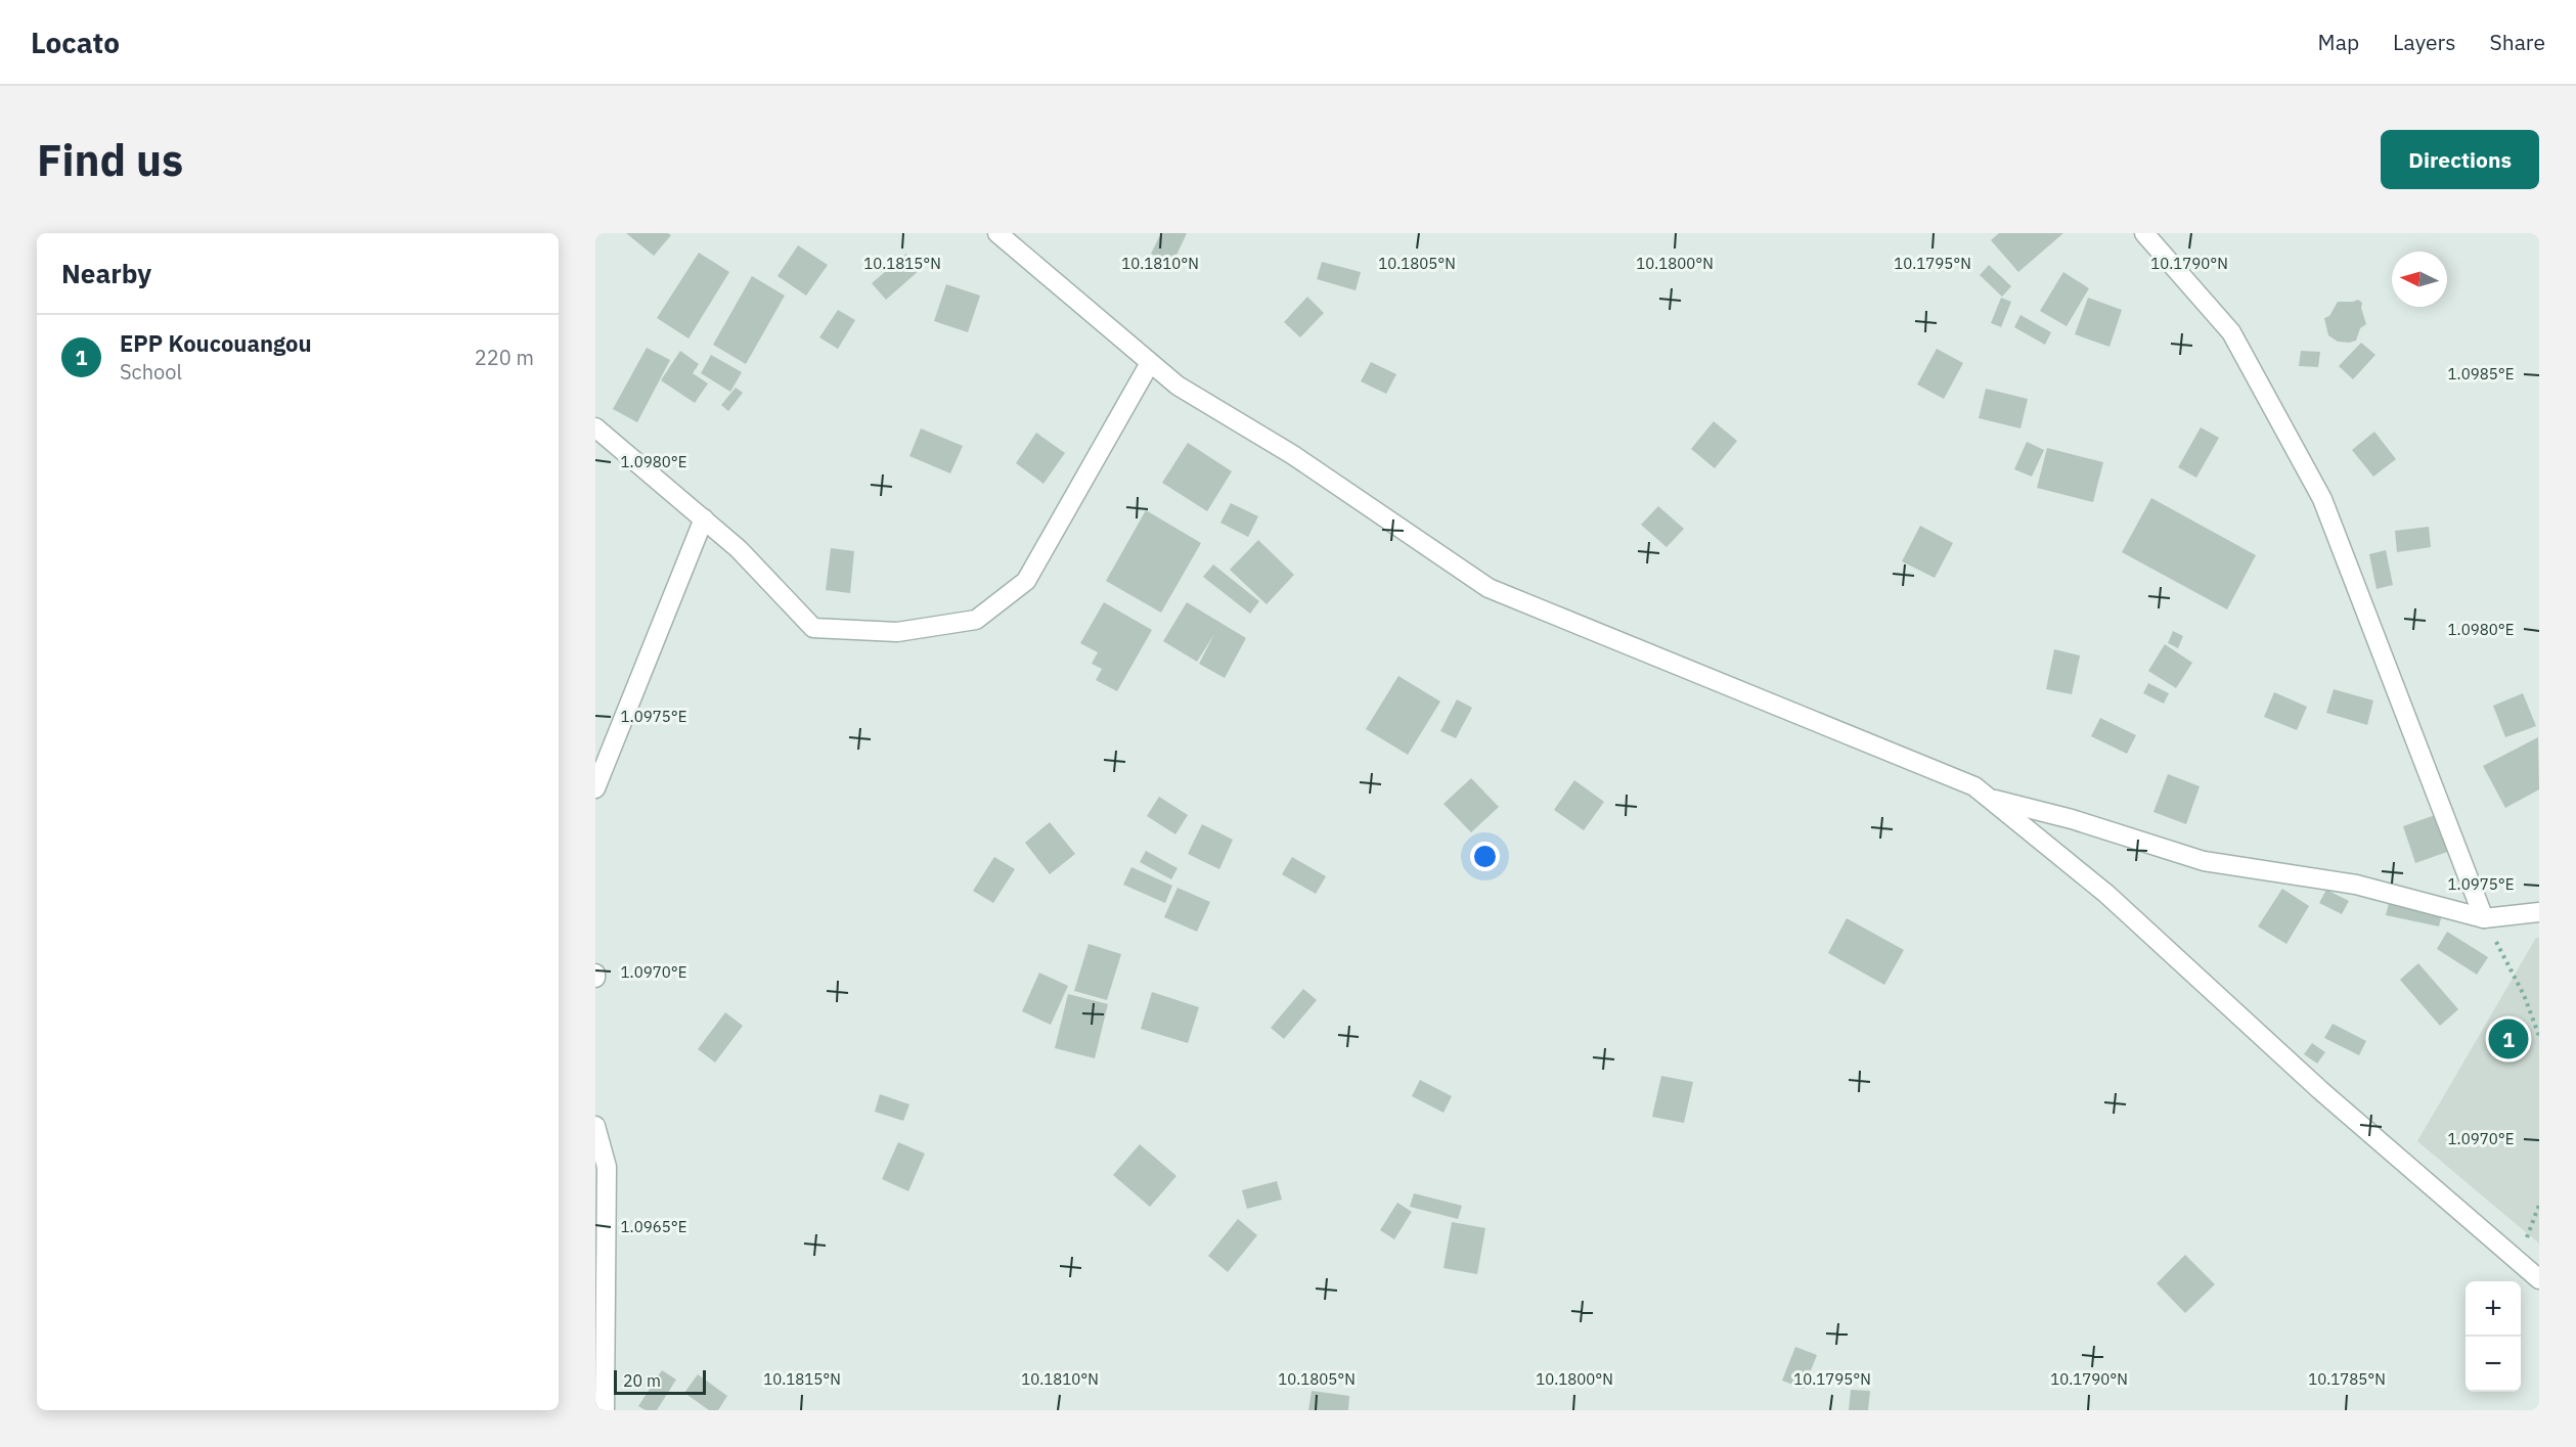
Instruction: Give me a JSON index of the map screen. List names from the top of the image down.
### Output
{
  "scale_bar": "20 m",
  "north": "left",
  "page": {
    "header": "Locato",
    "nav": ["Map", "Layers", "Share"],
    "buttons": "Directions",
    "title": "Find us",
    "heading": "Nearby",
    "list": [
      {
        "mark": "1",
        "name": "EPP Koucouangou",
        "note": "School",
        "value": "220 m"
      }
    ],
    "pins": "1",
    "map_buttons": ["+", "−"],
    "scale": "20 m"
  },
  "coordinates": [
    "10.1815°N",
    "10.1810°N",
    "10.1805°N",
    "10.1800°N",
    "10.1795°N",
    "10.1790°N",
    "1.0985°E",
    "1.0980°E",
    "1.0975°E",
    "1.0970°E",
    "1.0965°E",
    "10.1785°N"
  ]
}
